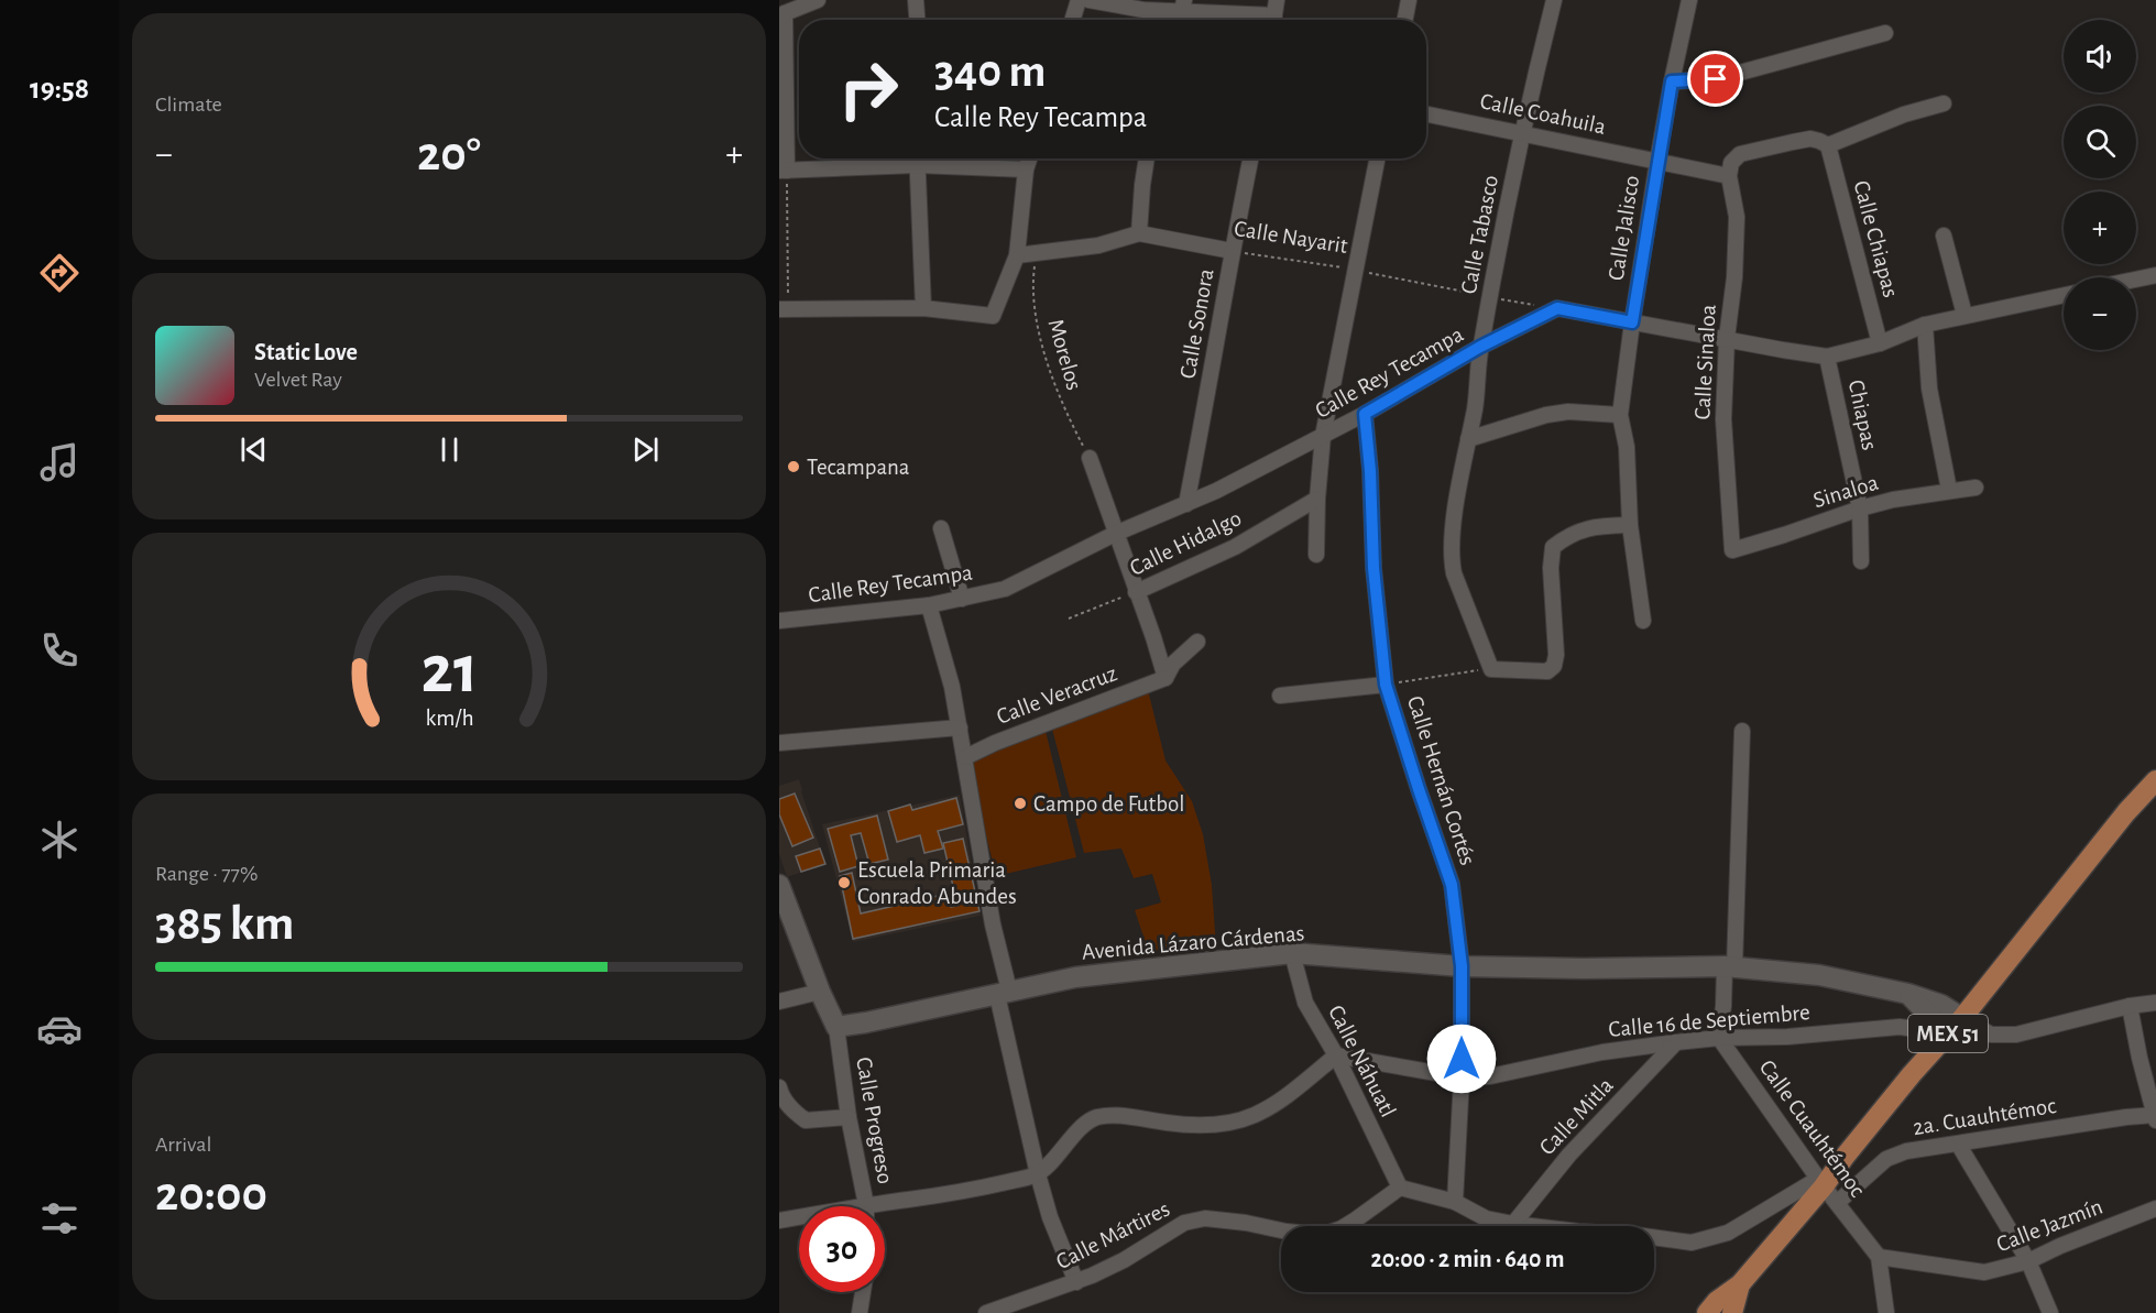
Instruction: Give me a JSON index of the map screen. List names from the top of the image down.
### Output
{
  "streets": {
    "main road": ["Avenida Lázaro Cárdenas", "MEX 51"],
    "street": [
      "Calle Coahuila",
      "Calle Jalisco",
      "Calle Tabasco",
      "Calle Nayarit",
      "Calle Chiapas",
      "Calle Sonora",
      "Calle Sinaloa",
      "Calle Rey Tecampa",
      "Chiapas",
      "Sinaloa",
      "Calle Hidalgo",
      "Calle Veracruz",
      "Calle Hernán Cortés",
      "Calle 16 de Septiembre",
      "Calle Náhuatl",
      "Calle Mitla",
      "2a. Cuauhtémoc",
      "Calle Progreso",
      "Calle Cuauhtémoc",
      "Calle Jazmín",
      "Calle Mártires"
    ],
    "path": ["Morelos"]
  },
  "crossings": [
    ["Calle Coahuila", "Calle Jalisco"],
    ["Calle Coahuila", "Calle Tabasco"],
    ["Calle Tabasco", "Calle Nayarit"],
    ["Calle Tabasco", "Calle Rey Tecampa"],
    ["Calle Nayarit", "Calle Sonora"],
    ["Calle Nayarit", "Morelos"],
    ["Calle Nayarit", "Calle Rey Tecampa"],
    ["Calle Sonora", "Calle Rey Tecampa"],
    ["Calle Sinaloa", "Sinaloa"],
    ["Calle Rey Tecampa", "Calle Hernán Cortés"],
    ["Chiapas", "Sinaloa"],
    ["Calle Hernán Cortés", "Avenida Lázaro Cárdenas"],
    ["Calle Hernán Cortés", "Calle 16 de Septiembre"],
    ["Avenida Lázaro Cárdenas", "MEX 51"],
    ["Avenida Lázaro Cárdenas", "Calle Náhuatl"],
    ["Avenida Lázaro Cárdenas", "Calle Progreso"],
    ["Calle 16 de Septiembre", "MEX 51"],
    ["Calle 16 de Septiembre", "Calle Náhuatl"],
    ["Calle 16 de Septiembre", "Calle Mitla"],
    ["Calle 16 de Septiembre", "Calle Cuauhtémoc"],
    ["MEX 51", "Calle Cuauhtémoc"],
    ["Calle Náhuatl", "Calle Mártires"],
    ["2a. Cuauhtémoc", "Calle Cuauhtémoc"],
    ["Calle Cuauhtémoc", "Calle Jazmín"]
  ],
  "places": ["Tecampana", "Campo de Futbol", "Escuela Primaria Conrado Abundes"],
  "page": {
    "tabs": "19:58",
    "tile": [
      "Climate",
      ["Range · 77%", "385 km"],
      ["Arrival", "20:00"]
    ],
    "map_buttons": ["+", "−"],
    "turn": ["340 m", "Calle Rey Tecampa"],
    "heat": ["−", "20°", "+"],
    "song": ["Static Love", "Velvet Ray"],
    "limit": "30",
    "trip": "20:00 · 2 min · 640 m",
    "gauge": ["21", "km/h"]
  }
}
